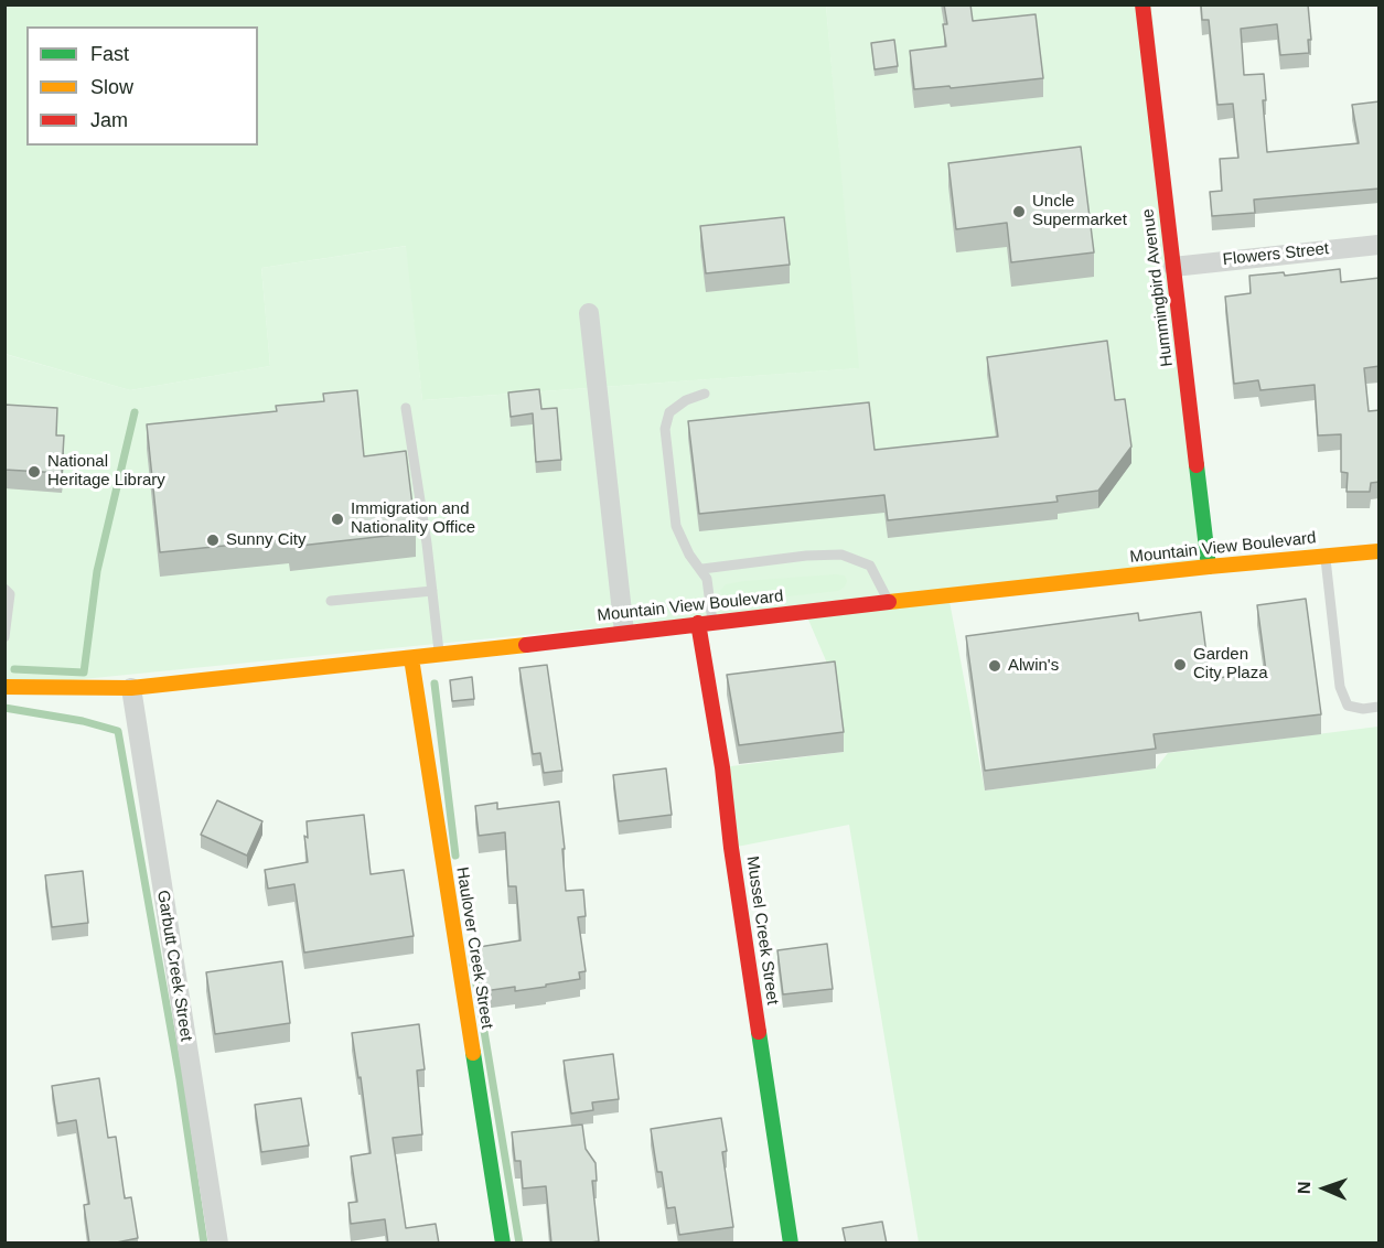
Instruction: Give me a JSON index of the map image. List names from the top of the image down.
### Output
{
  "streets": {
    "street": [
      "Flowers Street",
      "Hummingbird Avenue",
      "Mountain View Boulevard",
      "Mussel Creek Street",
      "Haulover Creek Street",
      "Garbutt Creek Street"
    ]
  },
  "crossings": [
    ["Flowers Street", "Hummingbird Avenue"],
    ["Hummingbird Avenue", "Mountain View Boulevard"],
    ["Mountain View Boulevard", "Mussel Creek Street"],
    ["Mountain View Boulevard", "Haulover Creek Street"],
    ["Mountain View Boulevard", "Garbutt Creek Street"]
  ],
  "places": [
    "Uncle Supermarket",
    "National Heritage Library",
    "Immigration and Nationality Office",
    "Sunny City",
    "Garden City Plaza",
    "Alwin's"
  ],
  "legend": ["Fast", "Slow", "Jam"],
  "north": "left"
}
